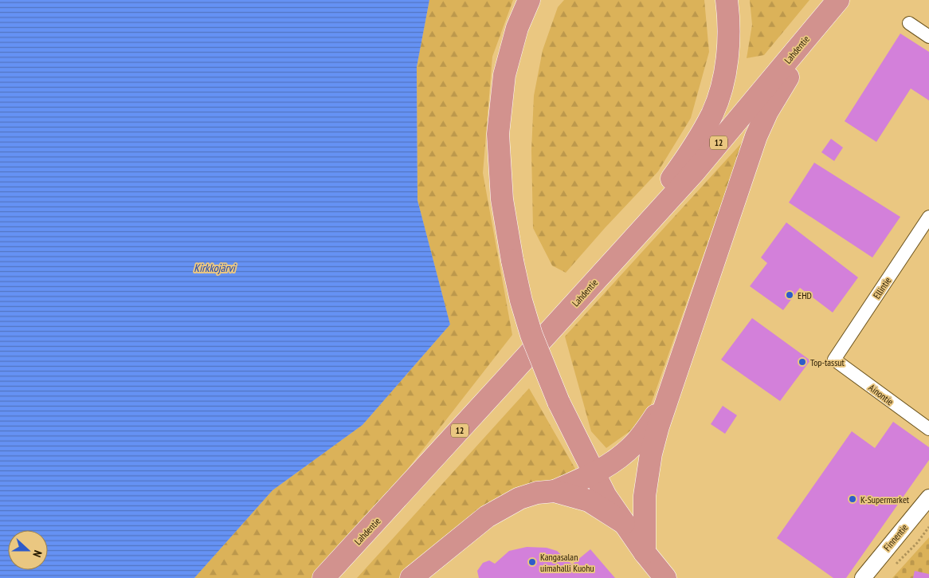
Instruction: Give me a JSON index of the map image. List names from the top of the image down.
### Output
{
  "streets": {
    "highway": ["Lahdentie", "12"],
    "street": ["Ellintie", "Ainontie", "Finnentie"]
  },
  "crossings": [
    ["Ellintie", "Ainontie"]
  ],
  "water": ["Kirkkojärvi"],
  "places": [
    "EHD",
    "Top-tassut",
    "K-Supermarket",
    "Kangasalan uimahalli Kuohu"
  ],
  "north": "right"
}
